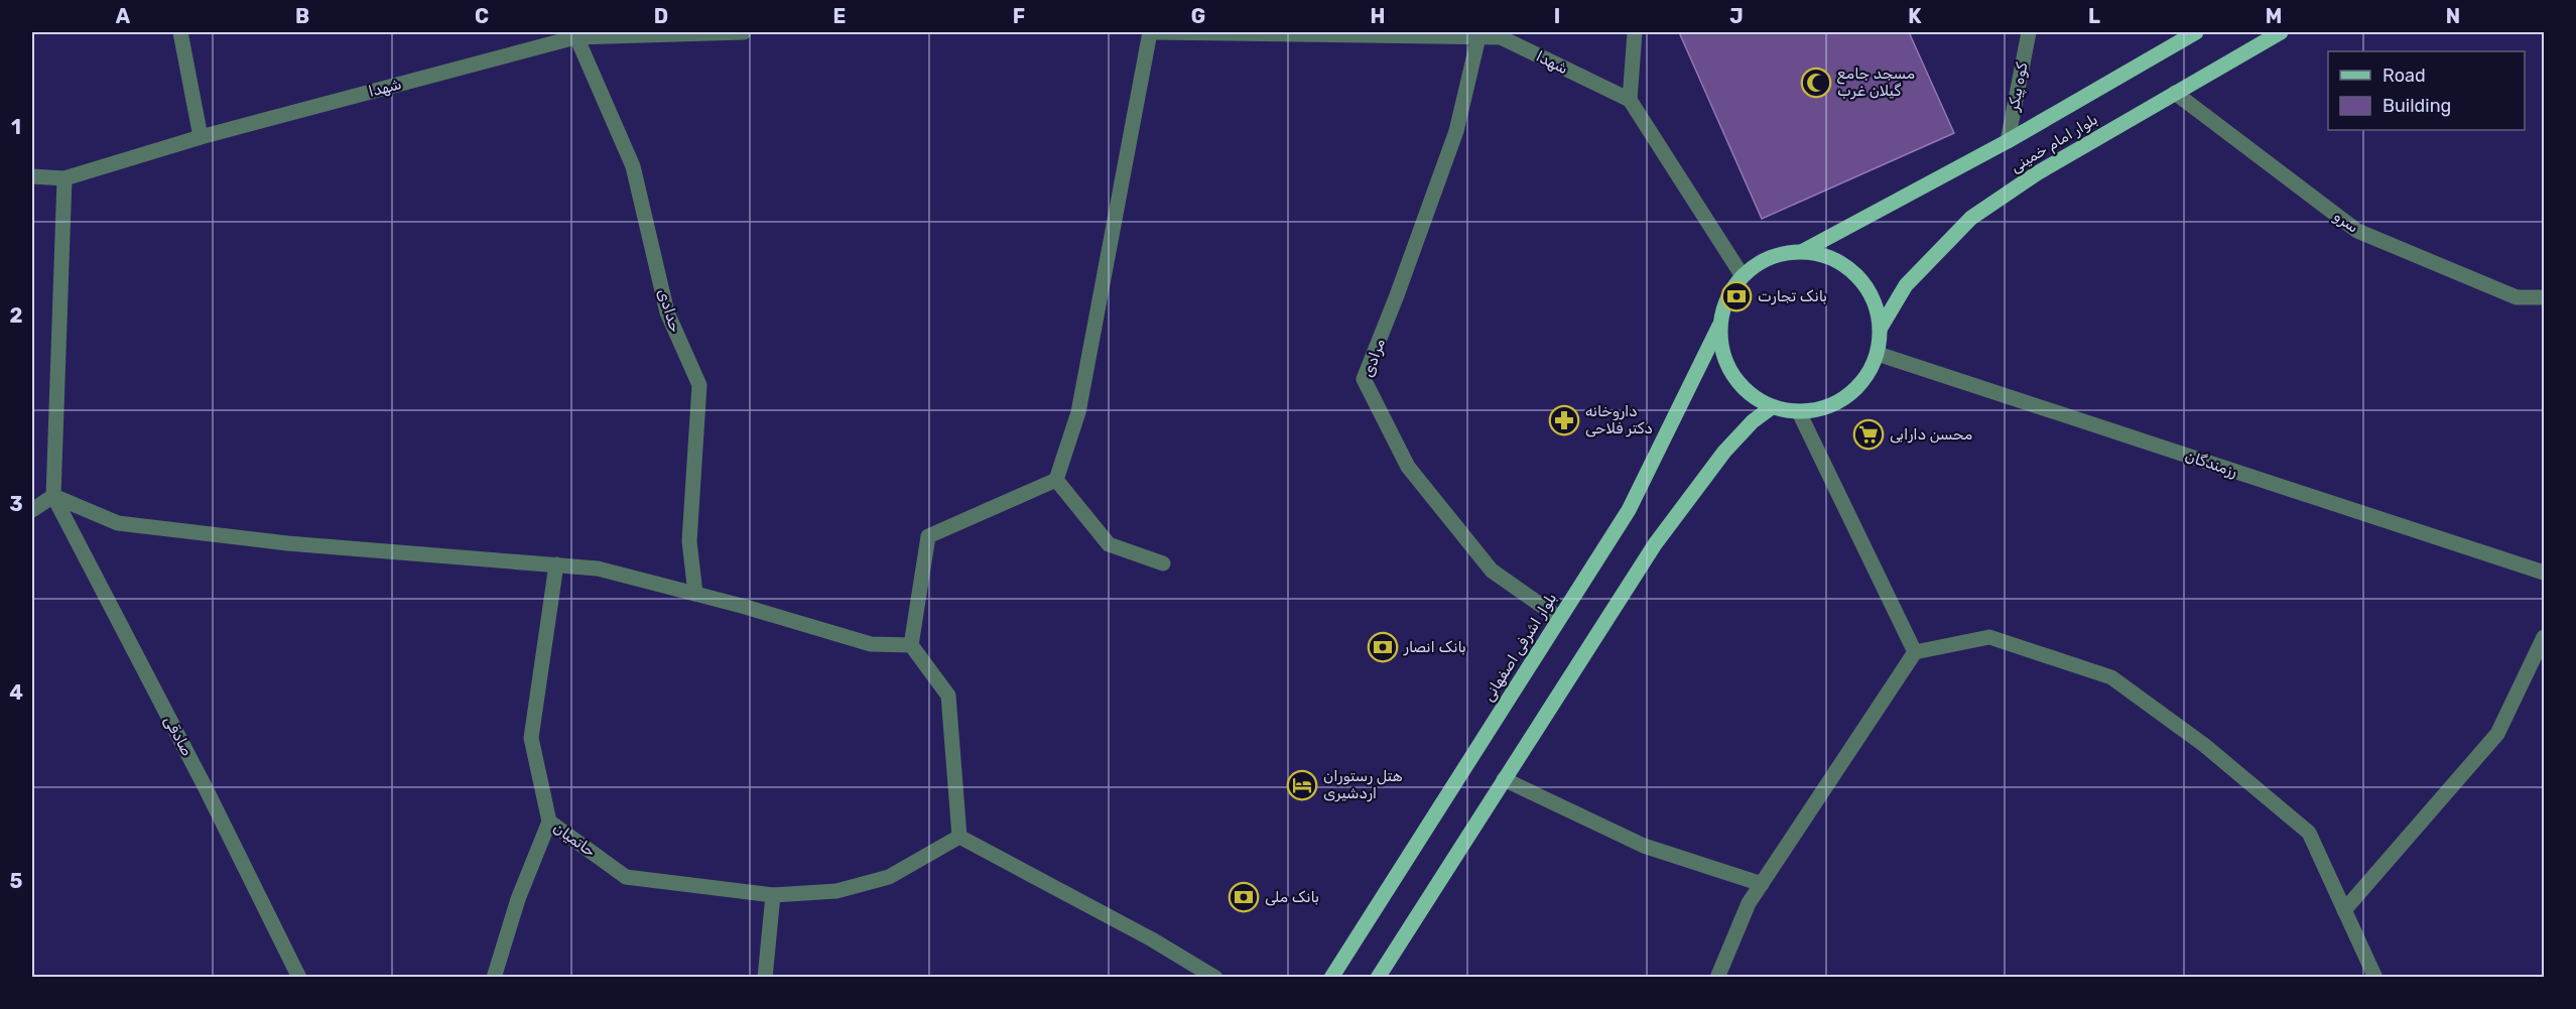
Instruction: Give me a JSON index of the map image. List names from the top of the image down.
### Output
{
  "streets": {
    "main road": ["بلوار امام خمینی", "بلوار اشرفی اصفهانی"],
    "street": [
      "شهدا",
      "کوه پیکر",
      "سرو",
      "حدادی",
      "مرادی",
      "رزمندگان",
      "صادقی",
      "حاتمیان"
    ]
  },
  "crossings": [
    ["شهدا", "حدادی"],
    ["شهدا", "مرادی"],
    ["کوه پیکر", "بلوار امام خمینی"],
    ["بلوار امام خمینی", "سرو"],
    ["بلوار امام خمینی", "رزمندگان"],
    ["بلوار امام خمینی", "بلوار اشرفی اصفهانی"],
    ["مرادی", "بلوار اشرفی اصفهانی"],
    ["رزمندگان", "بلوار اشرفی اصفهانی"]
  ],
  "places": {
    "mosque": ["مسجد جامع گیلان غرب"],
    "bank": ["بانک تجارت", "بانک انصار", "بانک ملی"],
    "pharmacy": ["داروخانه دکتر فلاحی"],
    "supermarket": ["محسن دارابی"],
    "hotel": ["هتل رستوران اردشیری"]
  },
  "legend": ["Road", "Building"],
  "grid": {
    "columns": [
      "A",
      "B",
      "C",
      "D",
      "E",
      "F",
      "G",
      "H",
      "I",
      "J",
      "K",
      "L",
      "M",
      "N"
    ],
    "rows": [
      "1",
      "2",
      "3",
      "4",
      "5"
    ]
  }
}
